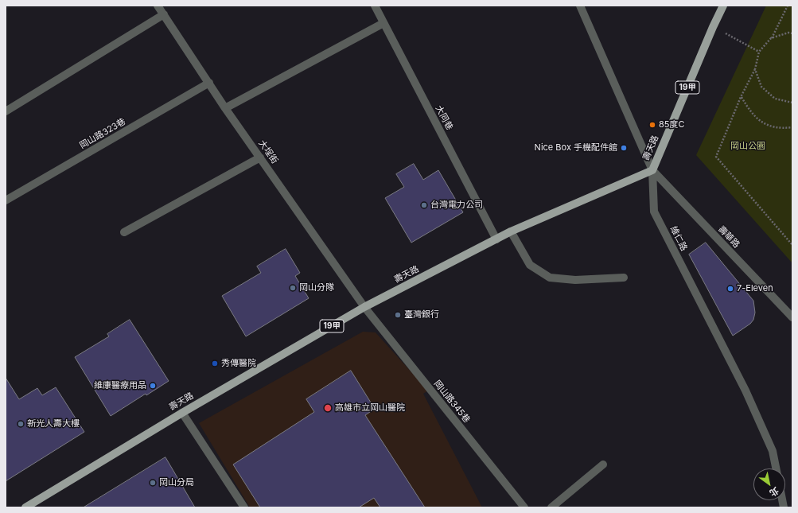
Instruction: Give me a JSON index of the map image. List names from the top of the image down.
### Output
{
  "streets": {
    "main road": ["19甲", "壽天路"],
    "street": [
      "大同巷",
      "岡山路323巷",
      "大埕街",
      "壽華路",
      "維仁路",
      "岡山路345巷"
    ]
  },
  "crossings": [
    ["大同巷", "壽天路"],
    ["岡山路323巷", "大埕街"],
    ["壽天路", "大埕街"],
    ["壽天路", "壽華路"],
    ["壽天路", "維仁路"],
    ["壽天路", "岡山路345巷"],
    ["大埕街", "岡山路345巷"],
    ["壽華路", "維仁路"]
  ],
  "parks": ["岡山公園"],
  "places": [
    "85度C",
    "Nice Box 手機配件館",
    "台灣電力公司",
    "岡山分隊",
    "7-Eleven",
    "臺灣銀行",
    "秀傳醫院",
    "維康醫療用品",
    "高雄市立岡山醫院",
    "新光人壽大樓",
    "岡山分局"
  ],
  "north": "bottom right"
}
